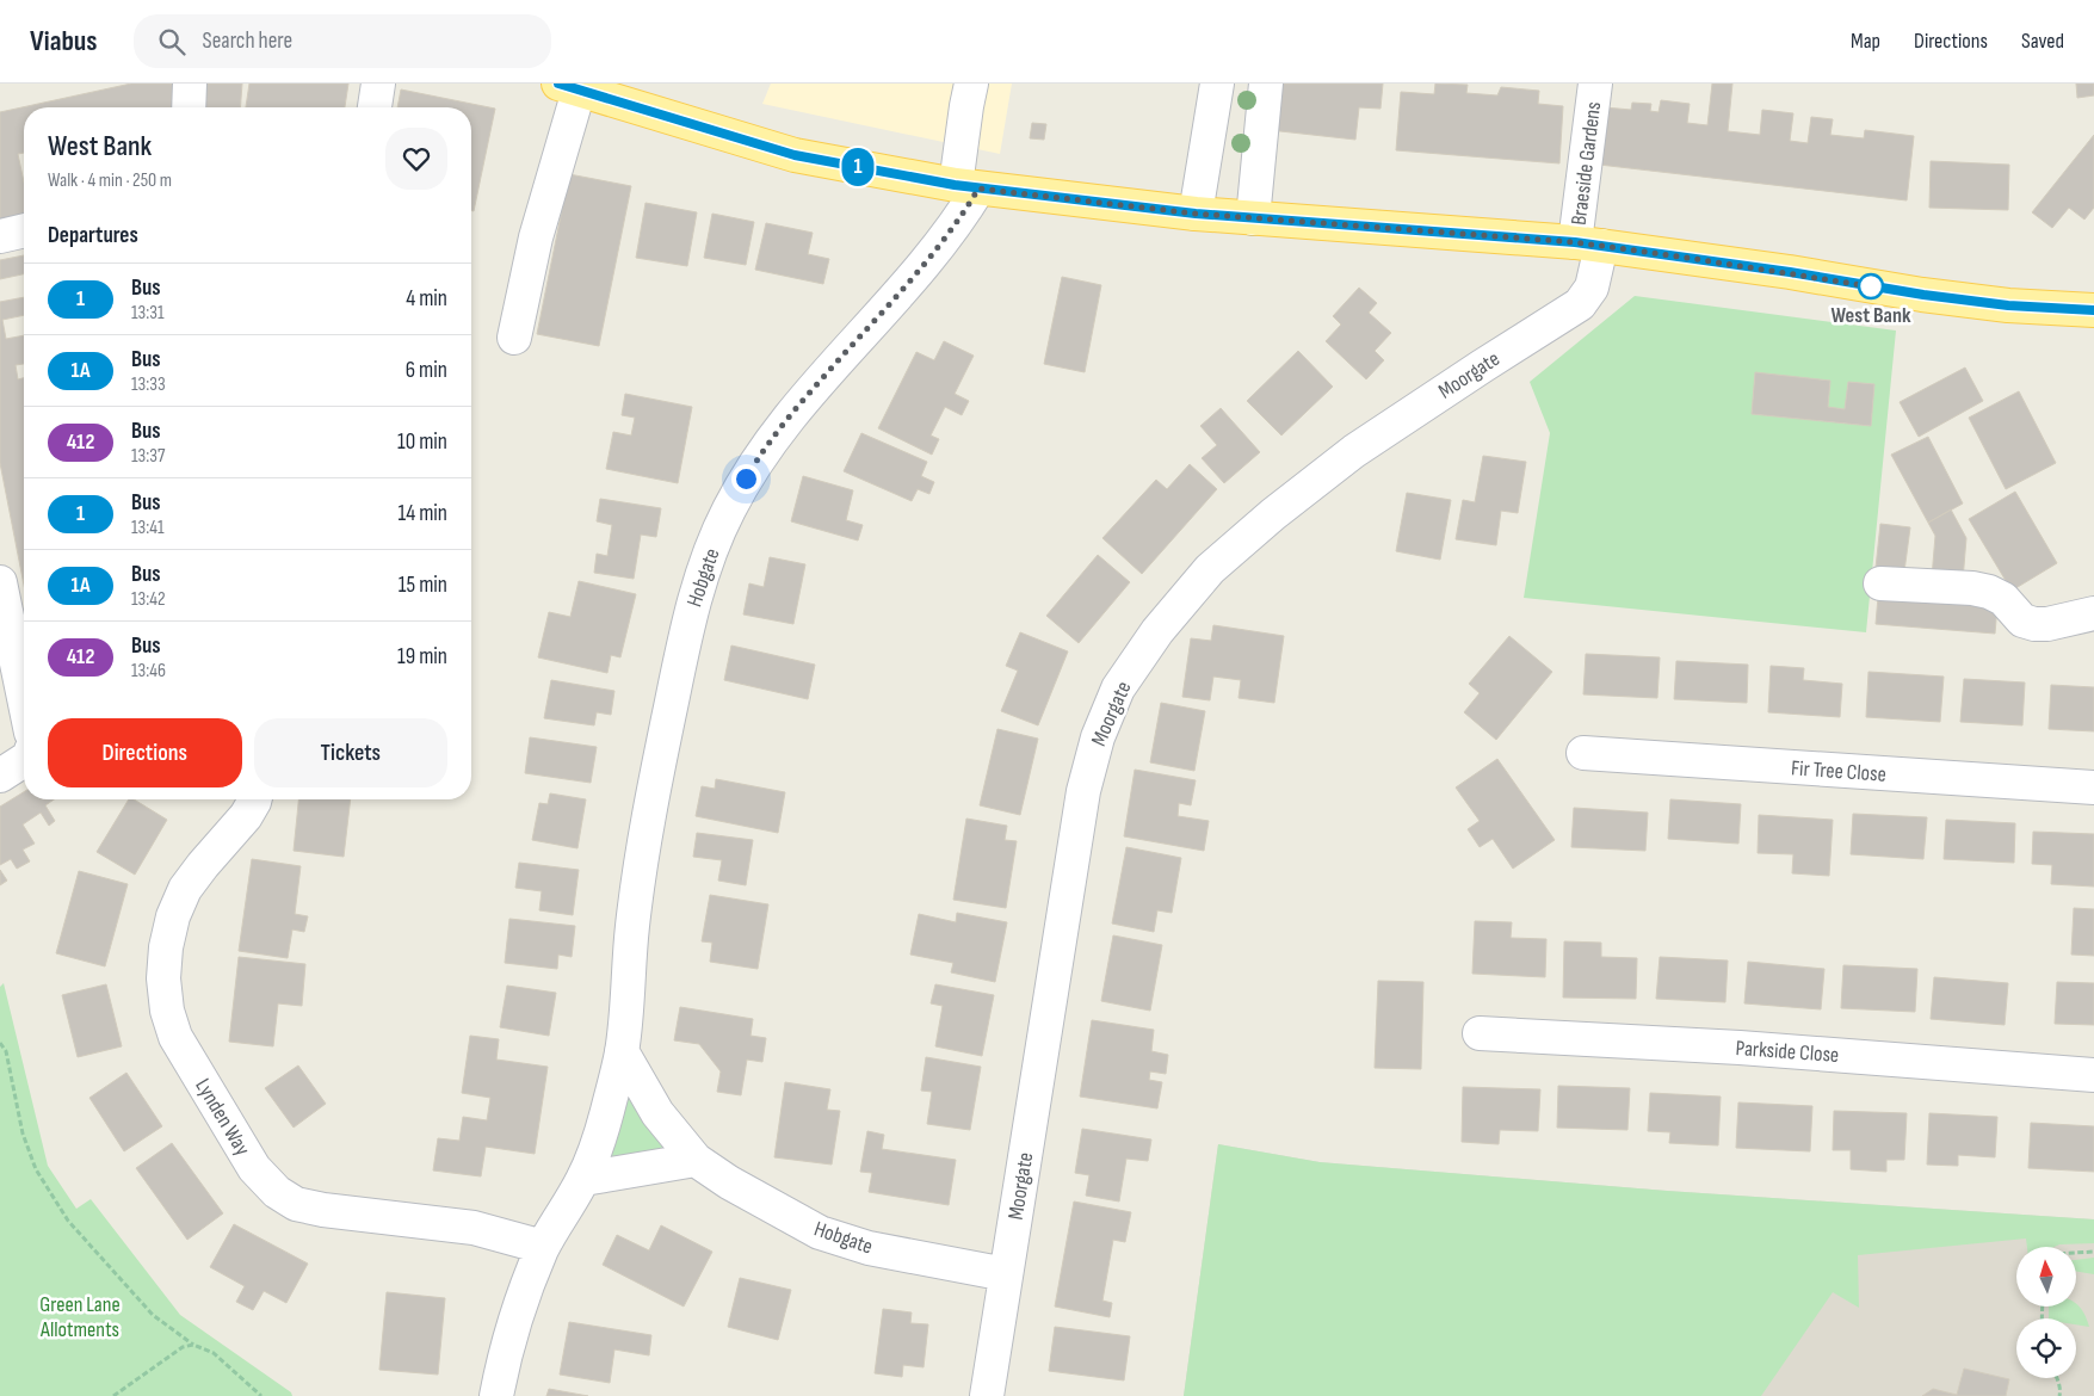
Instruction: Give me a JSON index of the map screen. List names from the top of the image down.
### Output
{
  "streets": {
    "street": [
      "Braeside Gardens",
      "Moorgate",
      "Hobgate",
      "Fir Tree Close",
      "Parkside Close",
      "Lynden Way"
    ]
  },
  "crossings": [
    ["Braeside Gardens", "Moorgate"],
    ["Moorgate", "Hobgate"],
    ["Hobgate", "Lynden Way"]
  ],
  "parks": ["Green Lane Allotments"],
  "places": ["West Bank"],
  "lines": ["bus line 1"],
  "north": "top",
  "page": {
    "header": "Viabus",
    "search": "Search here",
    "nav": ["Map", "Directions", "Saved"],
    "on_map": "1",
    "heading": [
      ["West Bank", "Walk · 4 min · 250 m"],
      "Departures"
    ],
    "list": [
      {
        "mark": "1",
        "name": "Bus",
        "note": "13:31",
        "value": "4 min"
      },
      {
        "mark": "1A",
        "name": "Bus",
        "note": "13:33",
        "value": "6 min"
      },
      {
        "mark": "412",
        "name": "Bus",
        "note": "13:37",
        "value": "10 min"
      },
      {
        "mark": "1",
        "name": "Bus",
        "note": "13:41",
        "value": "14 min"
      },
      {
        "mark": "1A",
        "name": "Bus",
        "note": "13:42",
        "value": "15 min"
      },
      {
        "mark": "412",
        "name": "Bus",
        "note": "13:46",
        "value": "19 min"
      }
    ],
    "buttons": ["Directions", "Tickets"]
  }
}
